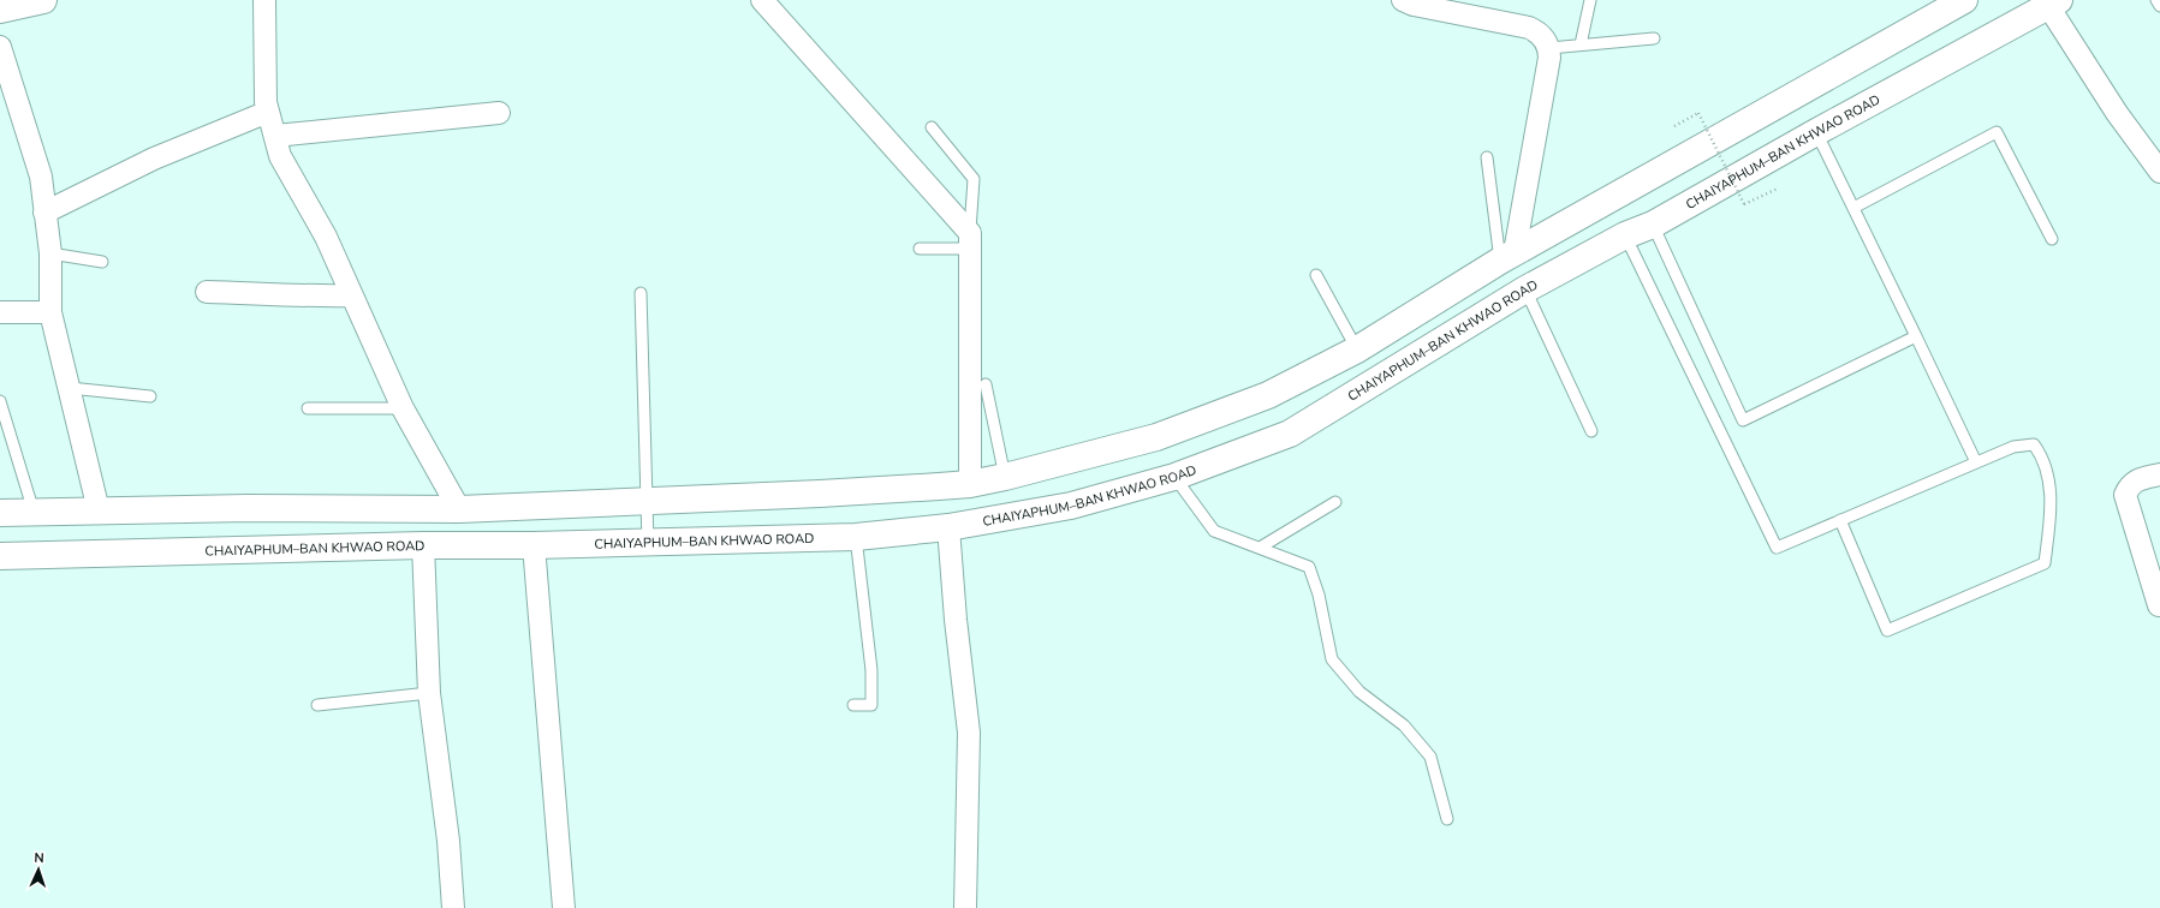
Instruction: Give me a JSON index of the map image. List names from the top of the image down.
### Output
{
  "streets": {
    "main road": ["CHAIYAPHUM–BAN KHWAO ROAD"]
  },
  "north": "top"
}
